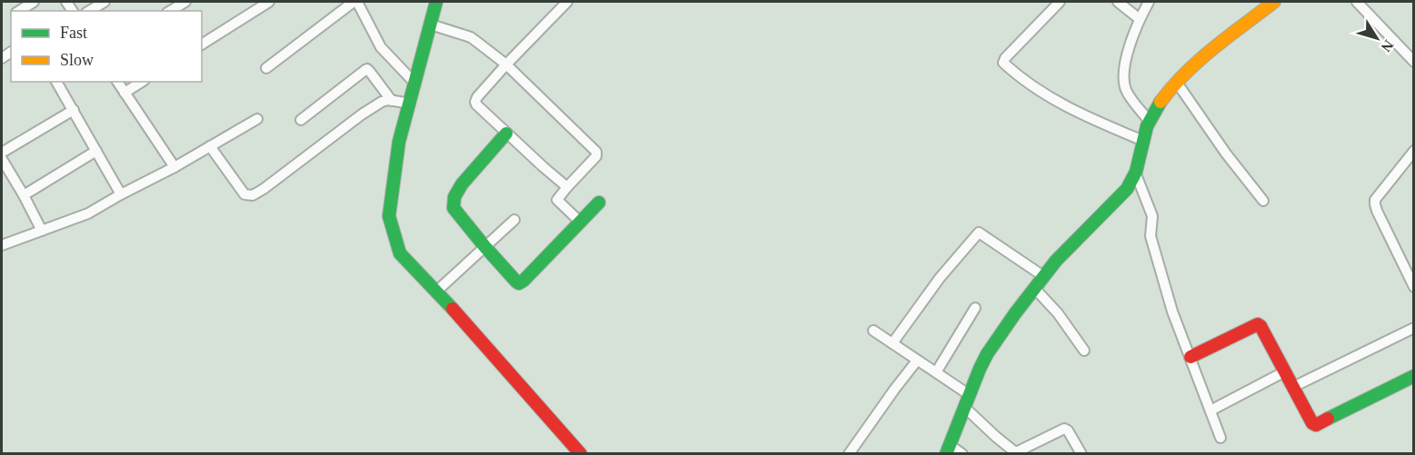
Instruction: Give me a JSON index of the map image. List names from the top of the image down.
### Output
{
  "legend": ["Fast", "Slow"],
  "north": "bottom right"
}
